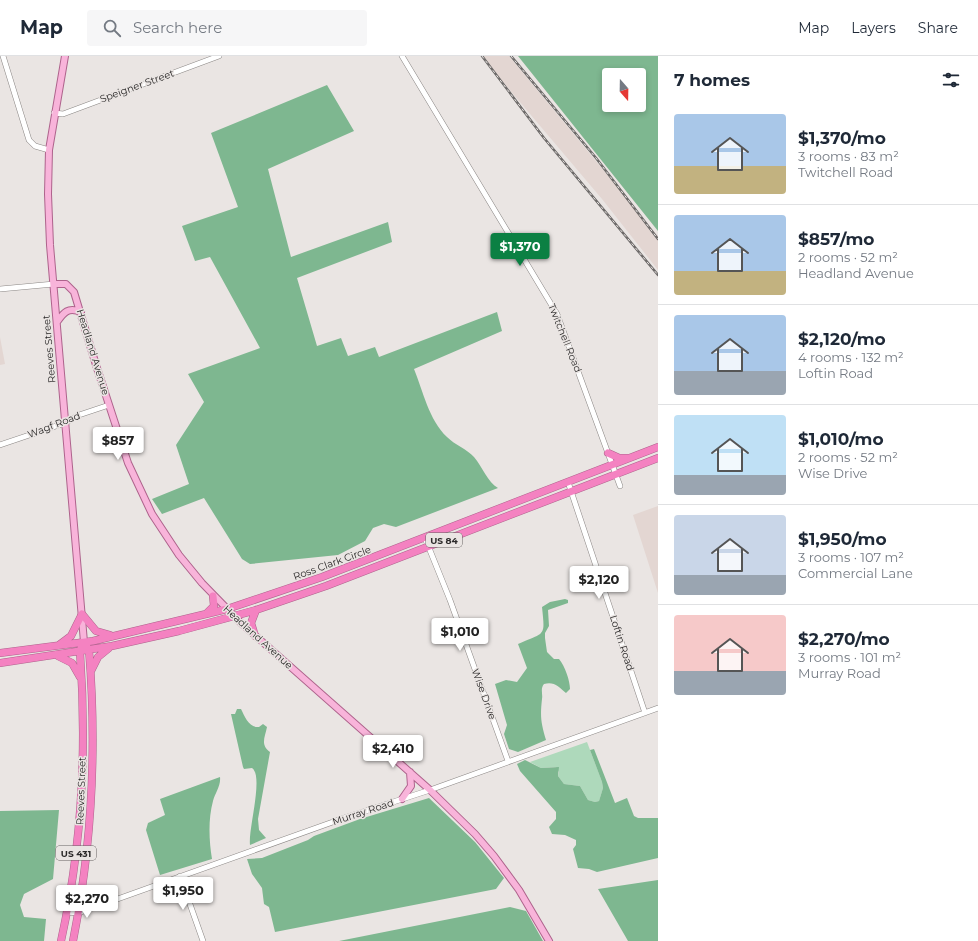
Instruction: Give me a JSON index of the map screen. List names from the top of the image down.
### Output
{
  "streets": {
    "highway": [
      "Reeves Street",
      "US 84",
      "Ross Clark Circle",
      "US 431"
    ],
    "main road": ["Headland Avenue"],
    "street": [
      "Speigner Street",
      "Twitchell Road",
      "Wagf Road",
      "Loftin Road",
      "Wise Drive",
      "Murray Road"
    ]
  },
  "crossings": [
    ["Speigner Street", "Reeves Street"],
    ["Twitchell Road", "Ross Clark Circle"],
    ["Reeves Street", "Headland Avenue"],
    ["Reeves Street", "Wagf Road"],
    ["Reeves Street", "Ross Clark Circle"],
    ["Reeves Street", "Murray Road"],
    ["Reeves Street", "US 431"],
    ["Headland Avenue", "Wagf Road"],
    ["Headland Avenue", "Ross Clark Circle"],
    ["Headland Avenue", "Murray Road"],
    ["Ross Clark Circle", "Loftin Road"],
    ["Ross Clark Circle", "Wise Drive"],
    ["Ross Clark Circle", "US 431"],
    ["Loftin Road", "Murray Road"],
    ["Wise Drive", "Murray Road"]
  ],
  "north": "bottom",
  "page": {
    "header": "Map",
    "search": "Search here",
    "nav": ["Map", "Layers", "Share"],
    "heading": "7 homes",
    "list": [
      {
        "name": "$1,370/mo",
        "note": "3 rooms · 83 m² · Twitchell Road"
      },
      {
        "name": "$857/mo",
        "note": "2 rooms · 52 m² · Headland Avenue"
      },
      {
        "name": "$2,120/mo",
        "note": "4 rooms · 132 m² · Loftin Road"
      },
      {
        "name": "$1,010/mo",
        "note": "2 rooms · 52 m² · Wise Drive"
      },
      {
        "name": "$1,950/mo",
        "note": "3 rooms · 107 m² · Commercial Lane"
      },
      {
        "name": "$2,270/mo",
        "note": "3 rooms · 101 m² · Murray Road"
      }
    ],
    "price": [
      "$1,370",
      "$857",
      "$2,120",
      "$1,010",
      "$2,410",
      "$1,950",
      "$2,270"
    ]
  }
}
